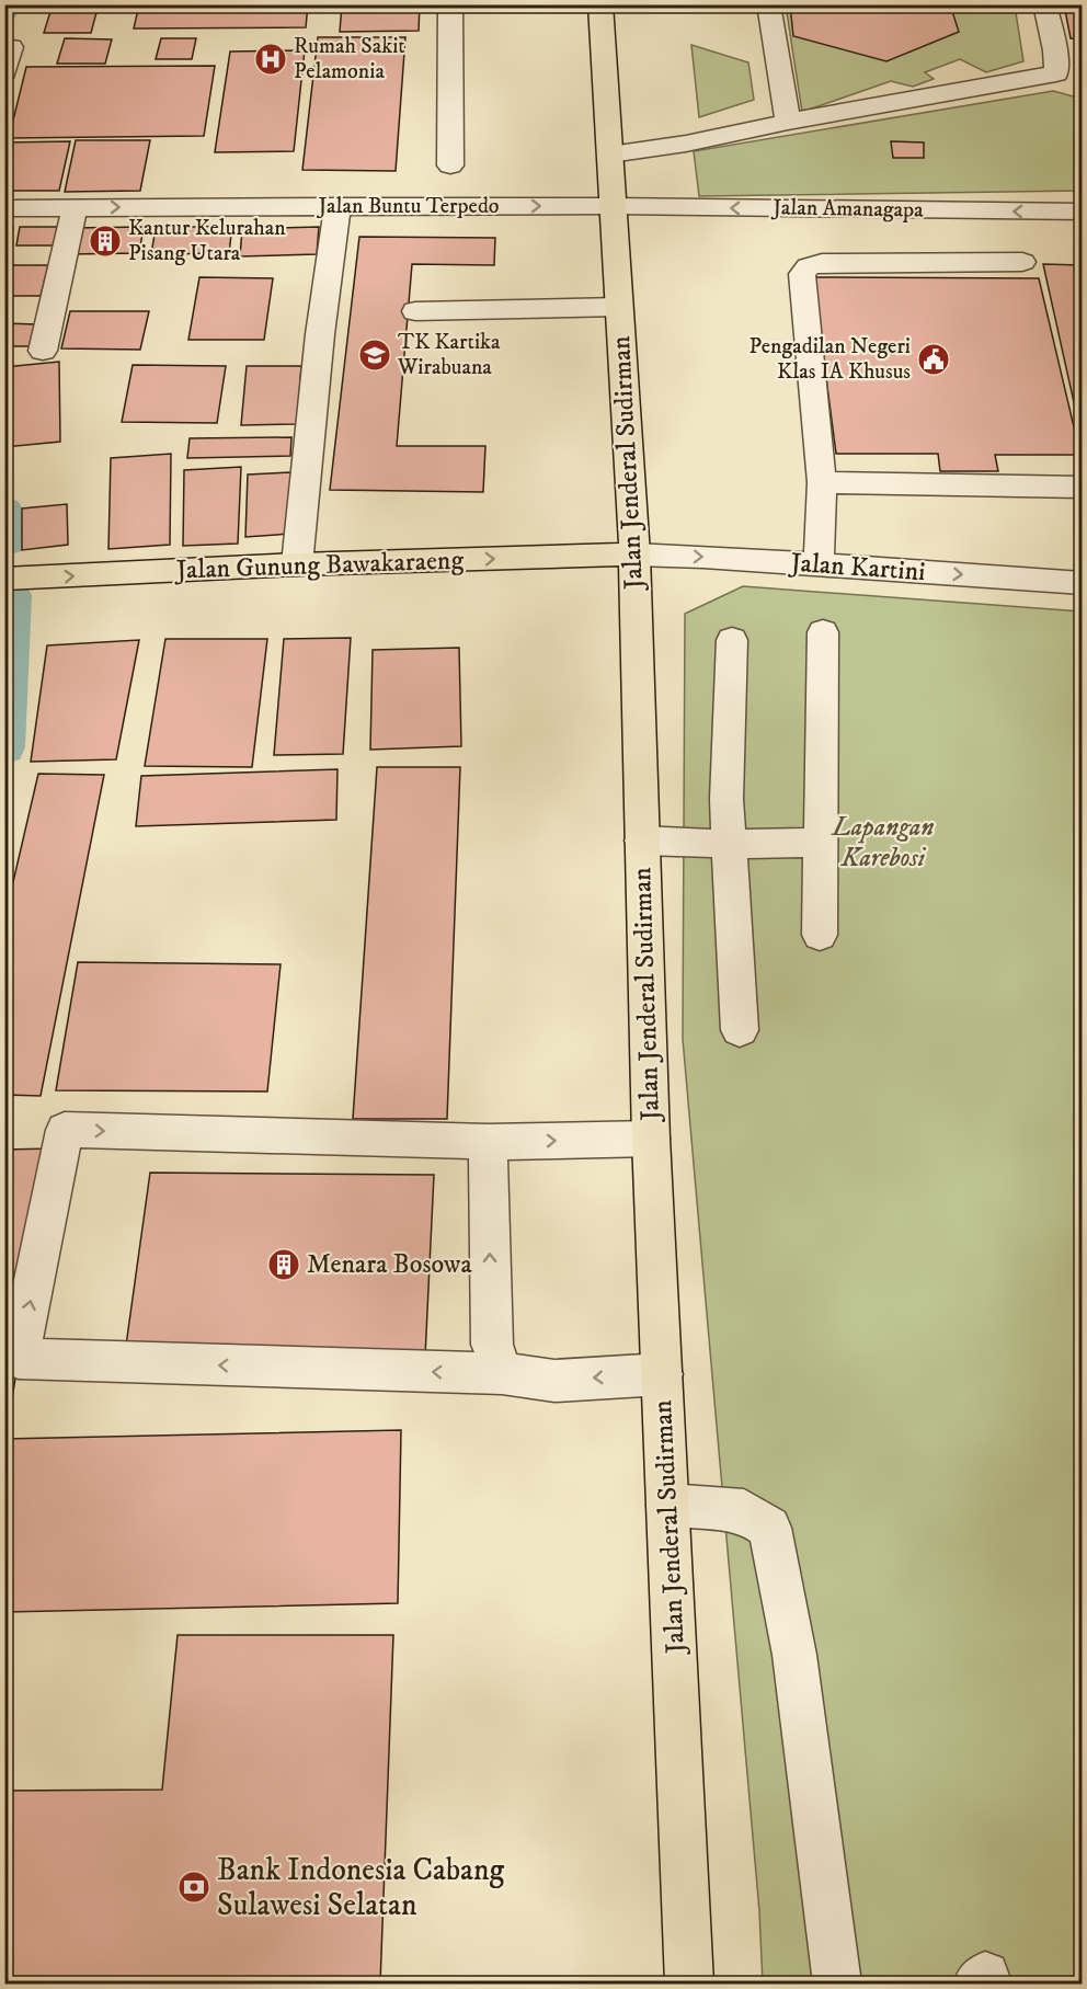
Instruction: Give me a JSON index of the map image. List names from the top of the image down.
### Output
{
  "streets": {
    "main road": ["Jalan Jenderal Sudirman", "Jalan Gunung Bawakaraeng"],
    "street": ["Jalan Buntu Terpedo", "Jalan Amanagapa", "Jalan Kartini"]
  },
  "crossings": [
    ["Jalan Buntu Terpedo", "Jalan Amanagapa"],
    ["Jalan Buntu Terpedo", "Jalan Jenderal Sudirman"],
    ["Jalan Amanagapa", "Jalan Jenderal Sudirman"],
    ["Jalan Jenderal Sudirman", "Jalan Gunung Bawakaraeng"],
    ["Jalan Jenderal Sudirman", "Jalan Kartini"],
    ["Jalan Gunung Bawakaraeng", "Jalan Kartini"]
  ],
  "one_way": ["Jalan Gunung Bawakaraeng"],
  "parks": ["Lapangan Karebosi"],
  "places": {
    "hospital": ["Rumah Sakit Pelamonia"],
    "building": ["Kantur Kelurahan Pisang Utara", "Menara Bosowa"],
    "school or university": ["TK Kartika Wirabuana"],
    "public building": ["Pengadilan Negeri Klas IA Khusus"],
    "bank": ["Bank Indonesia Cabang Sulawesi Selatan"]
  }
}
